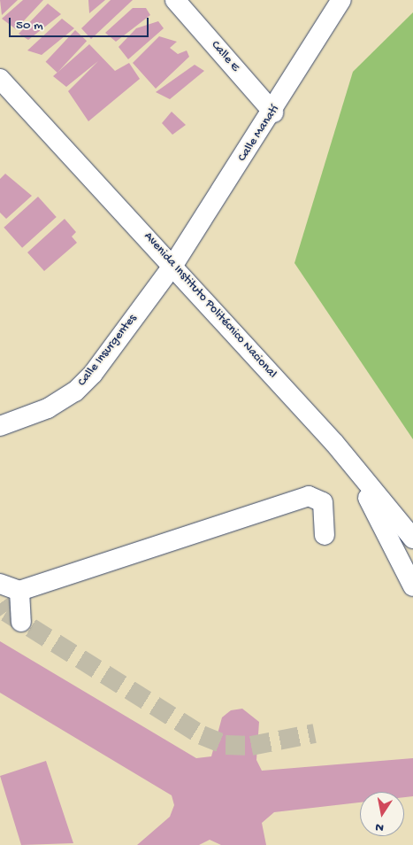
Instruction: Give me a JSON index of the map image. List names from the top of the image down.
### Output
{
  "streets": {
    "street": [
      "Calle E",
      "Calle Manatí",
      "Avenida Instituto Politécnico Nacional",
      "Calle Insurgentes"
    ]
  },
  "crossings": [
    ["Calle E", "Calle Manatí"],
    ["Calle Manatí", "Avenida Instituto Politécnico Nacional"],
    ["Calle Manatí", "Calle Insurgentes"],
    ["Avenida Instituto Politécnico Nacional", "Calle Insurgentes"]
  ],
  "scale_bar": "50 m",
  "north": "bottom"
}
